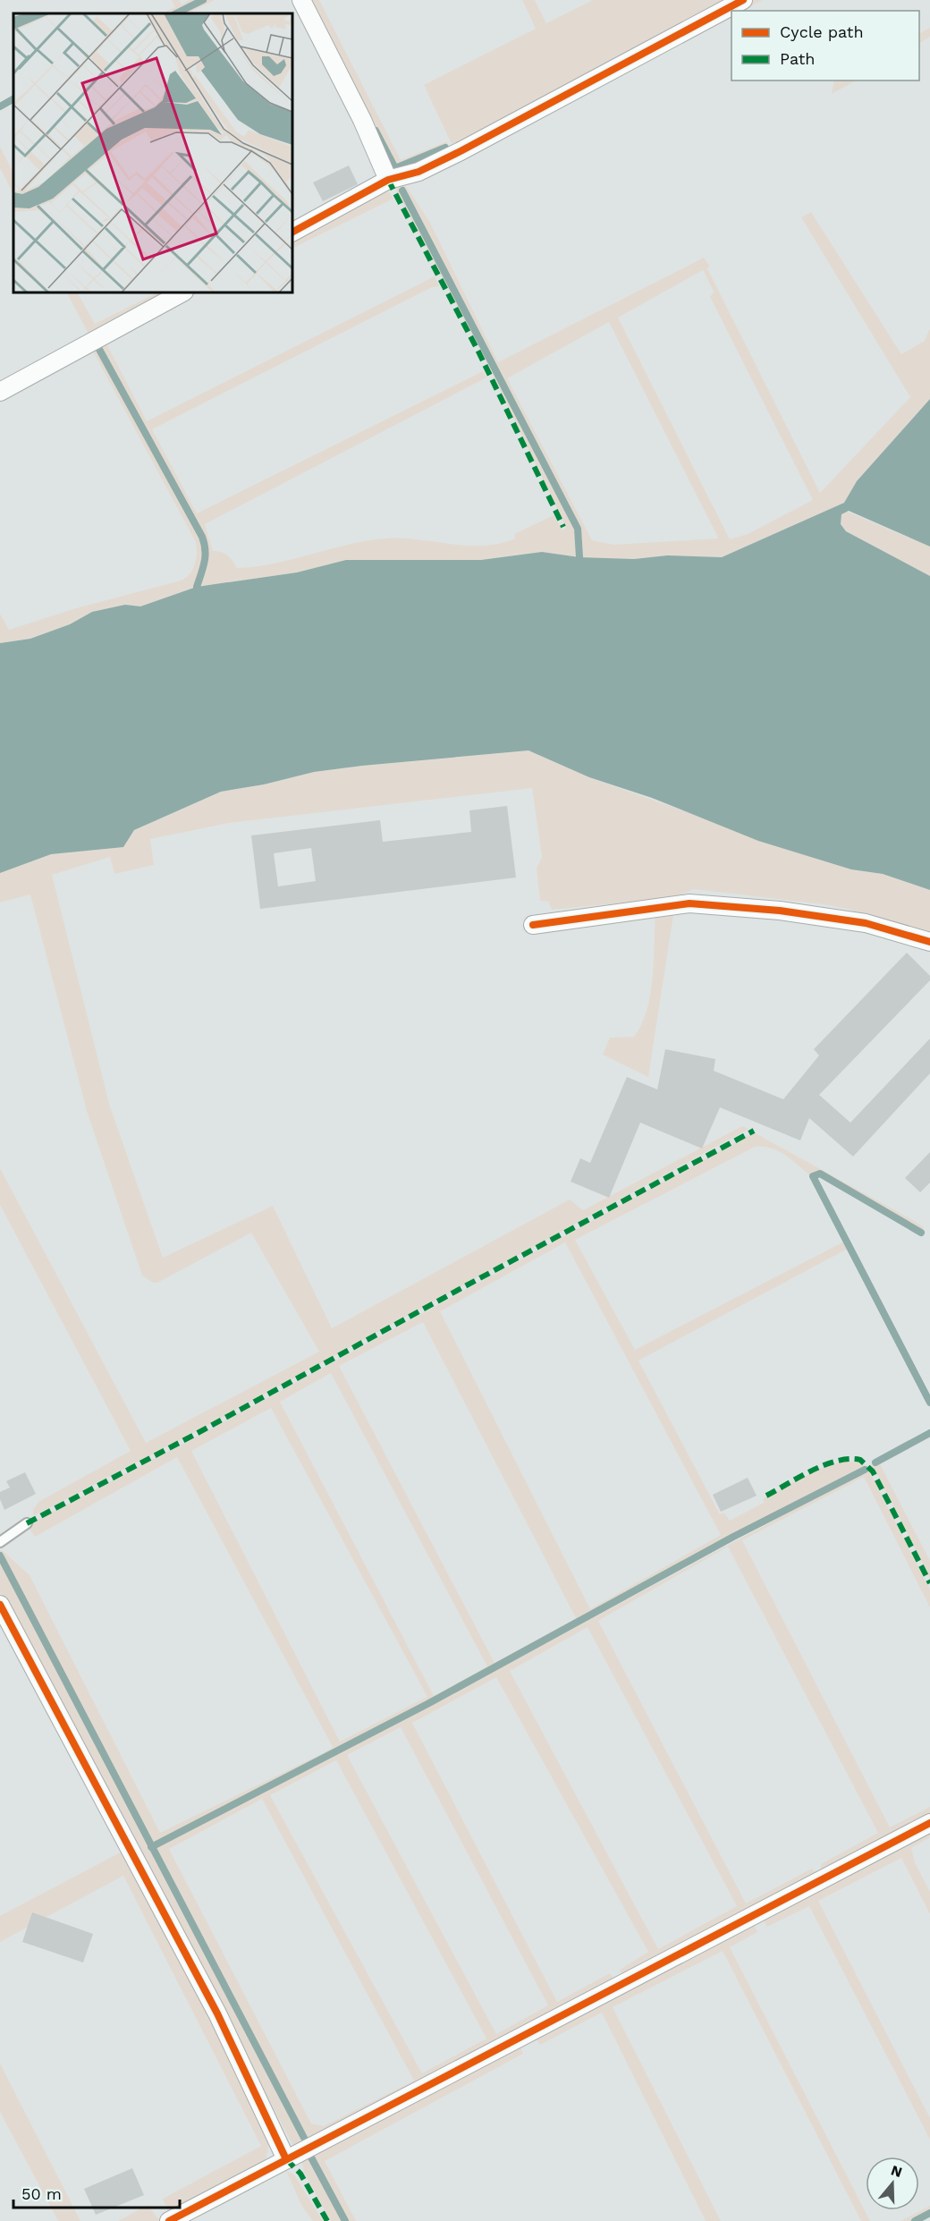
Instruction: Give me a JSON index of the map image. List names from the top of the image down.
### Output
{
  "legend": ["Cycle path", "Path"],
  "scale_bar": "50 m",
  "north": "top"
}
